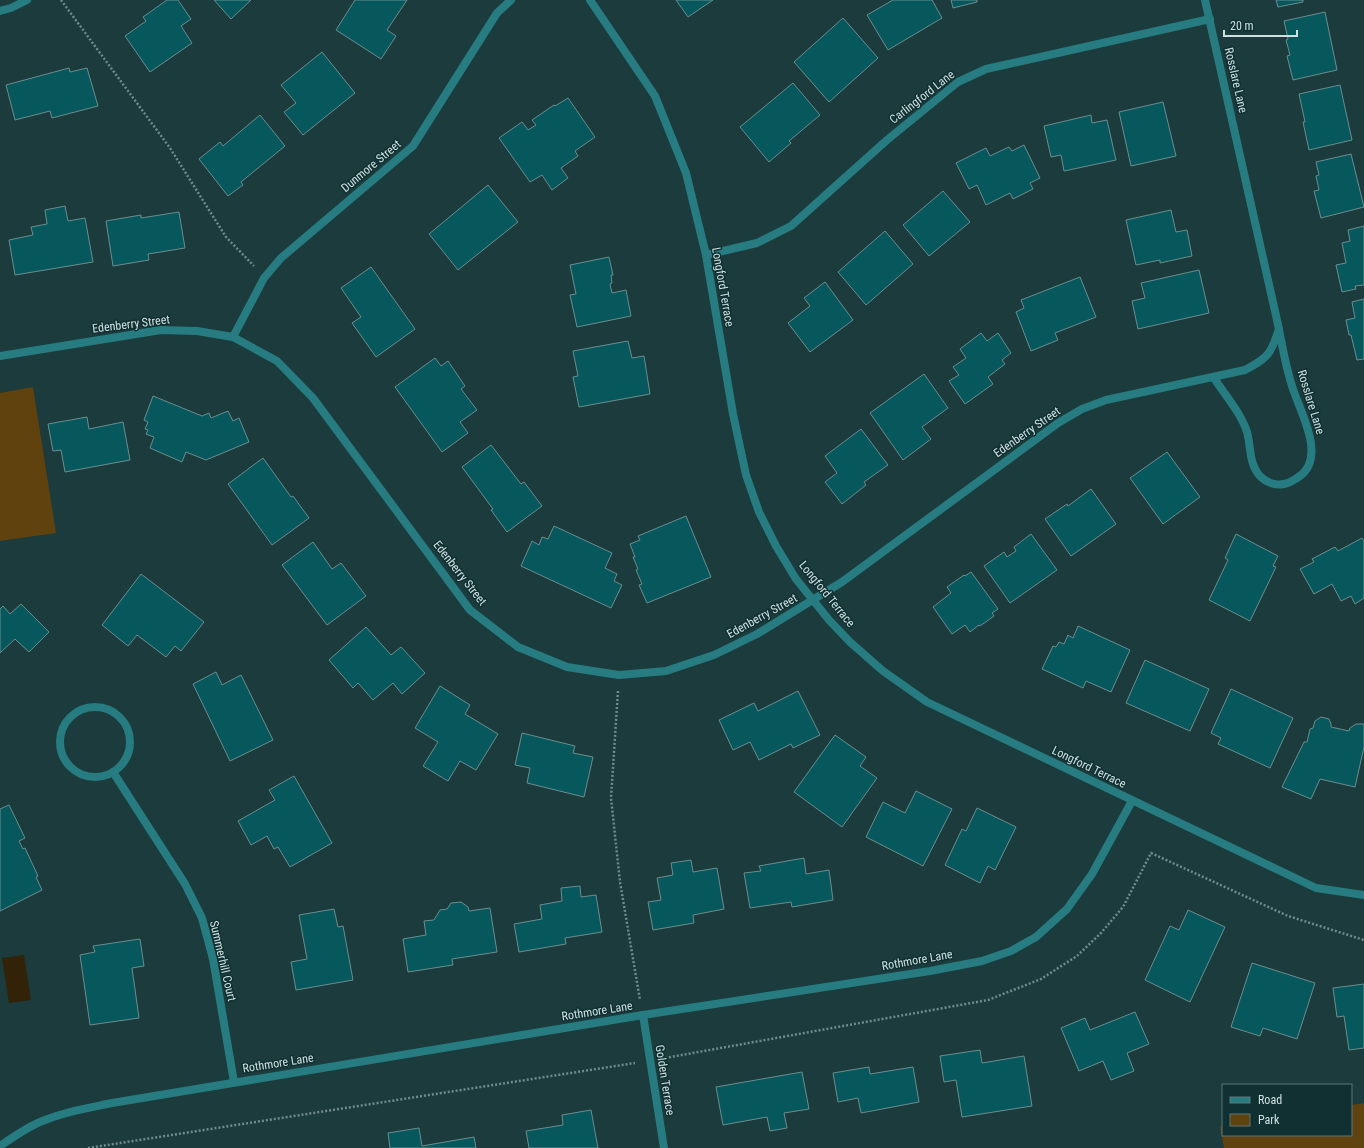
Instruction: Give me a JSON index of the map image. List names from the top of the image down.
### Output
{
  "streets": {
    "street": [
      "Rosslare Lane",
      "Carlingford Lane",
      "Dunmore Street",
      "Longford Terrace",
      "Edenberry Street",
      "Rothmore Lane",
      "Summerhill Court",
      "Golden Terrace"
    ]
  },
  "crossings": [
    ["Rosslare Lane", "Carlingford Lane"],
    ["Rosslare Lane", "Edenberry Street"],
    ["Carlingford Lane", "Longford Terrace"],
    ["Dunmore Street", "Edenberry Street"],
    ["Longford Terrace", "Edenberry Street"],
    ["Longford Terrace", "Rothmore Lane"],
    ["Rothmore Lane", "Summerhill Court"],
    ["Rothmore Lane", "Golden Terrace"]
  ],
  "legend": ["Road", "Park"],
  "scale_bar": "20 m"
}
